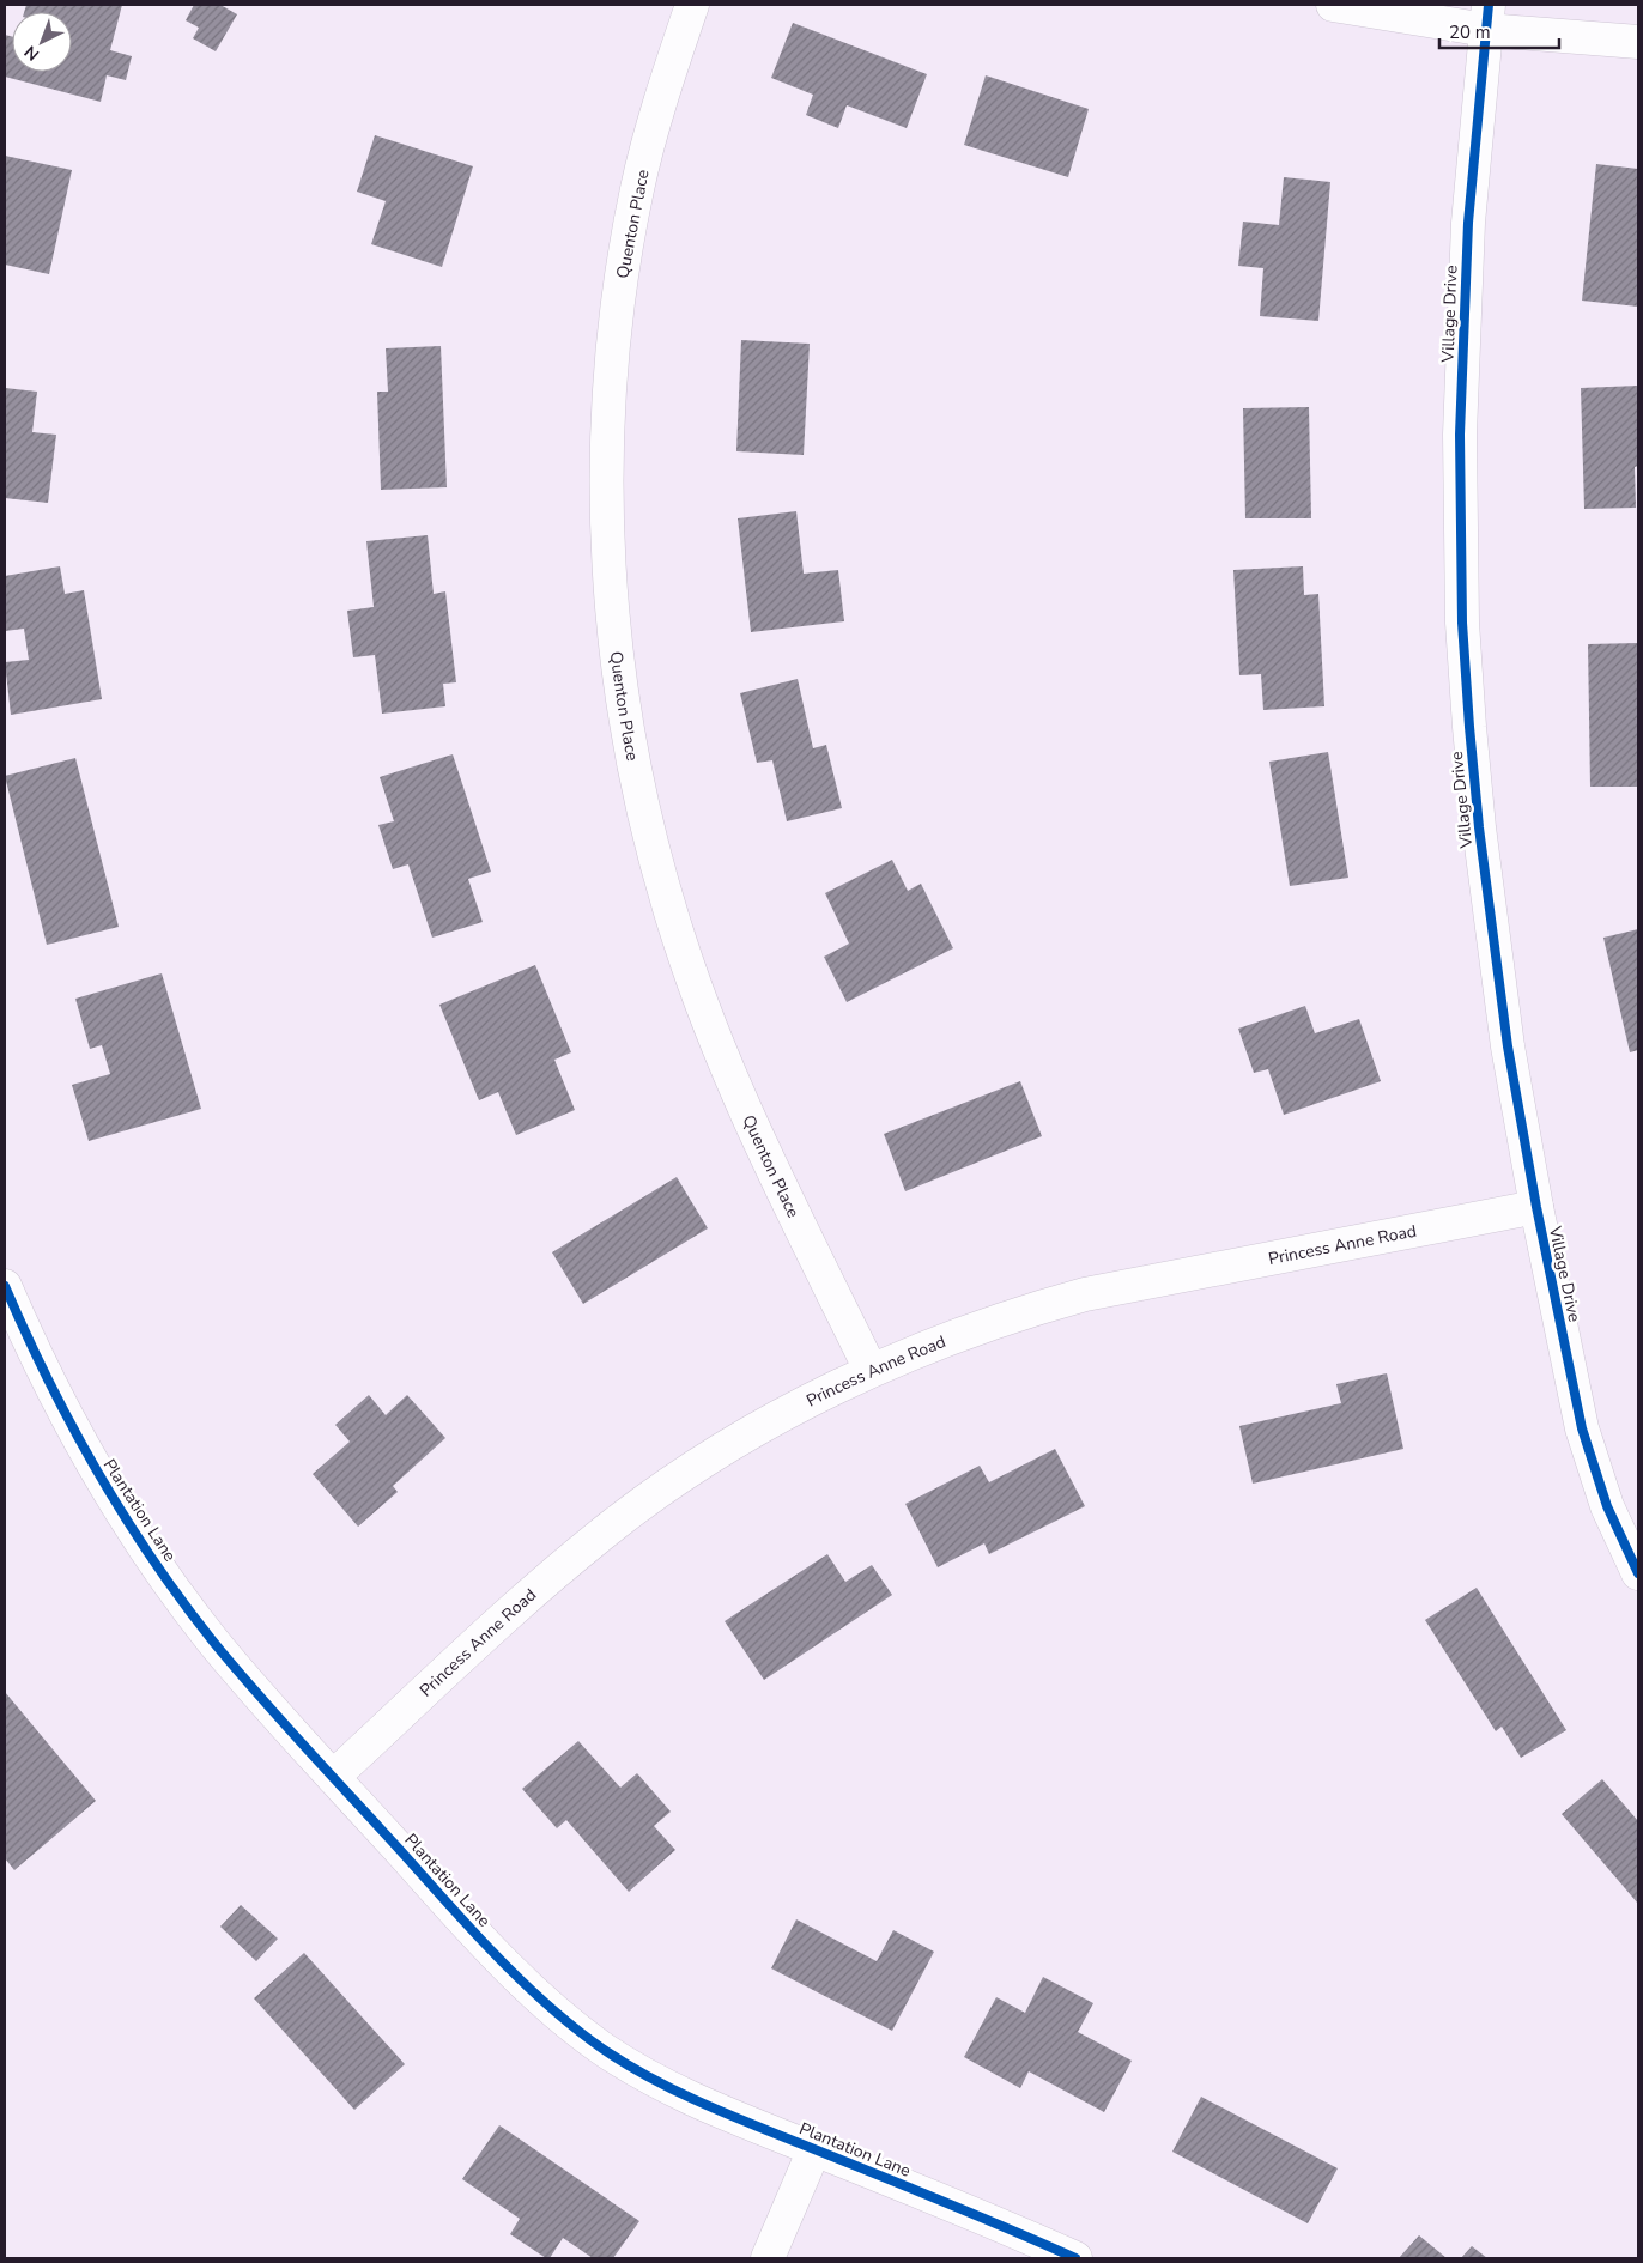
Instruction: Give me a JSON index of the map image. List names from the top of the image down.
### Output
{
  "streets": {
    "street": [
      "Quenton Place",
      "Village Drive",
      "Princess Anne Road",
      "Plantation Lane"
    ]
  },
  "crossings": [
    ["Quenton Place", "Princess Anne Road"],
    ["Village Drive", "Princess Anne Road"],
    ["Princess Anne Road", "Plantation Lane"]
  ],
  "scale_bar": "20 m",
  "north": "bottom left"
}
